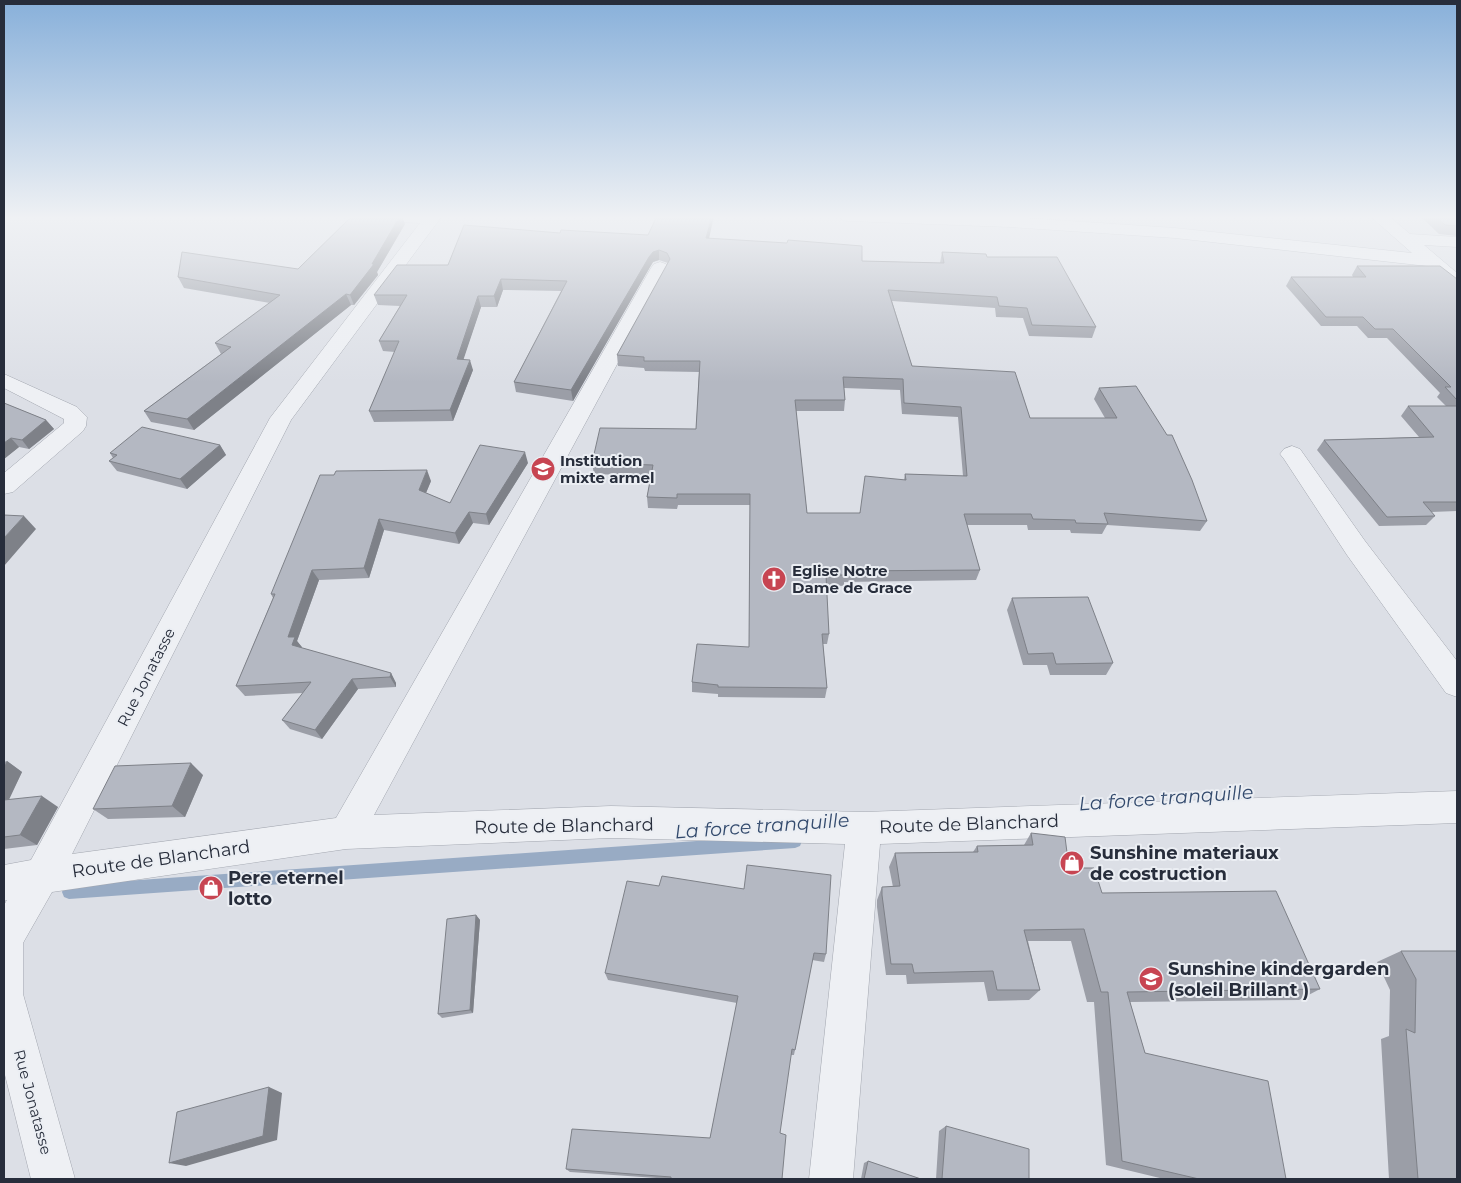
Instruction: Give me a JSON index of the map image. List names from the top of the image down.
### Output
{
  "streets": {
    "street": ["Rue Jonatasse", "Route de Blanchard"]
  },
  "crossings": [
    ["Rue Jonatasse", "Route de Blanchard"]
  ],
  "water": ["La force tranquille"],
  "places": {
    "school or university": ["Institution mixte armel", "Sunshine kindergarden (soleil Brillant )"],
    "church": ["Eglise Notre Dame de Grace"],
    "shop": ["Sunshine materiaux de costruction", "Pere eternel lotto"]
  }
}
